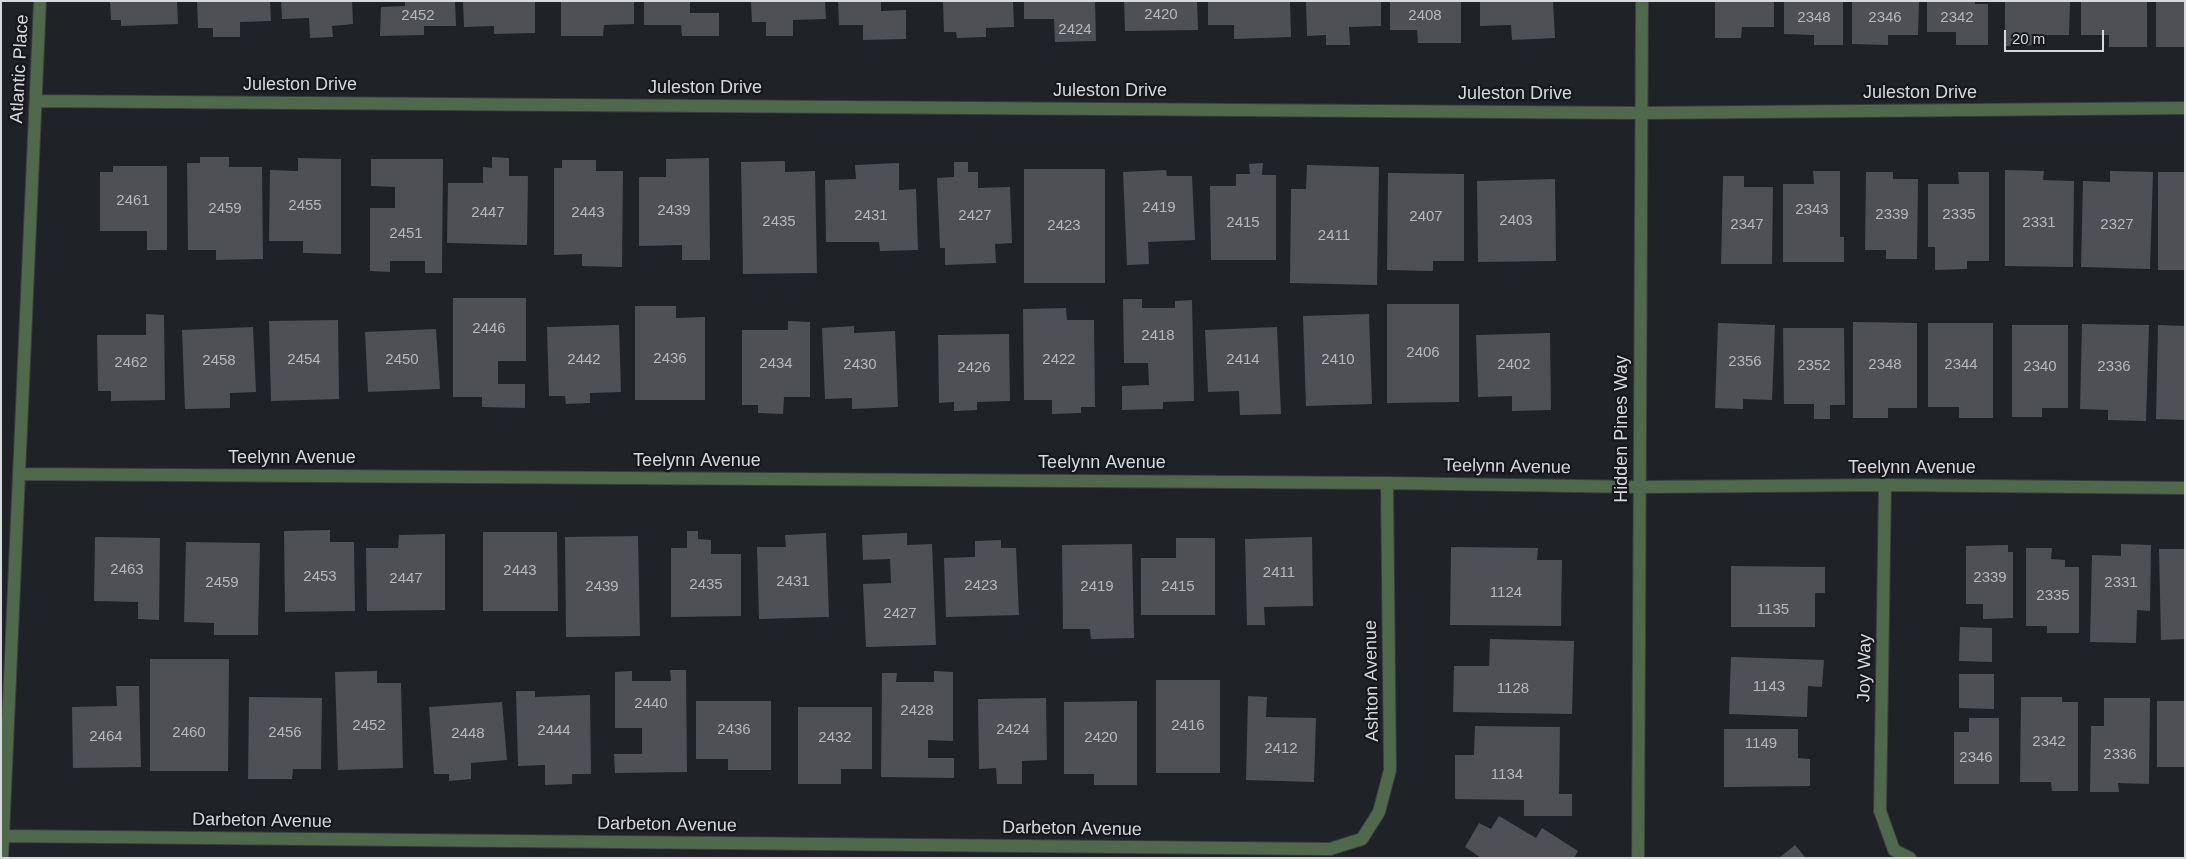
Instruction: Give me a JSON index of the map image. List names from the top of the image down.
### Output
{
  "streets": {
    "street": [
      "Atlantic Place",
      "Juleston Drive",
      "Hidden Pines Way",
      "Teelynn Avenue",
      "Joy Way",
      "Ashton Avenue",
      "Darbeton Avenue"
    ]
  },
  "crossings": [
    ["Atlantic Place", "Juleston Drive"],
    ["Atlantic Place", "Teelynn Avenue"],
    ["Atlantic Place", "Darbeton Avenue"],
    ["Juleston Drive", "Hidden Pines Way"],
    ["Hidden Pines Way", "Teelynn Avenue"],
    ["Teelynn Avenue", "Joy Way"],
    ["Teelynn Avenue", "Ashton Avenue"],
    ["Ashton Avenue", "Darbeton Avenue"]
  ],
  "house_numbers": [
    "2420",
    "2452",
    "2408",
    "2348",
    "2346",
    "2342",
    "2424",
    "2461",
    "2455",
    "2419",
    "2459",
    "2343",
    "2439",
    "2447",
    "2443",
    "2339",
    "2335",
    "2431",
    "2427",
    "2407",
    "2403",
    "2435",
    "2415",
    "2331",
    "2347",
    "2327",
    "2423",
    "2451",
    "2411",
    "2446",
    "2418",
    "2406",
    "2436",
    "2454",
    "2450",
    "2442",
    "2422",
    "2414",
    "2410",
    "2458",
    "2356",
    "2462",
    "2434",
    "2430",
    "2402",
    "2348",
    "2344",
    "2352",
    "2340",
    "2336",
    "2426",
    "2463",
    "2443",
    "2411",
    "2453",
    "2339",
    "2447",
    "2431",
    "2459",
    "2331",
    "2435",
    "2423",
    "2439",
    "2419",
    "2415",
    "1124",
    "2335",
    "1135",
    "2427",
    "1143",
    "1128",
    "2440",
    "2428",
    "2452",
    "2416",
    "2436",
    "2424",
    "2444",
    "2460",
    "2456",
    "2448",
    "2464",
    "2432",
    "2420",
    "2342",
    "1149",
    "2412",
    "2336",
    "2346",
    "1134"
  ],
  "scale_bar": "20 m"
}
